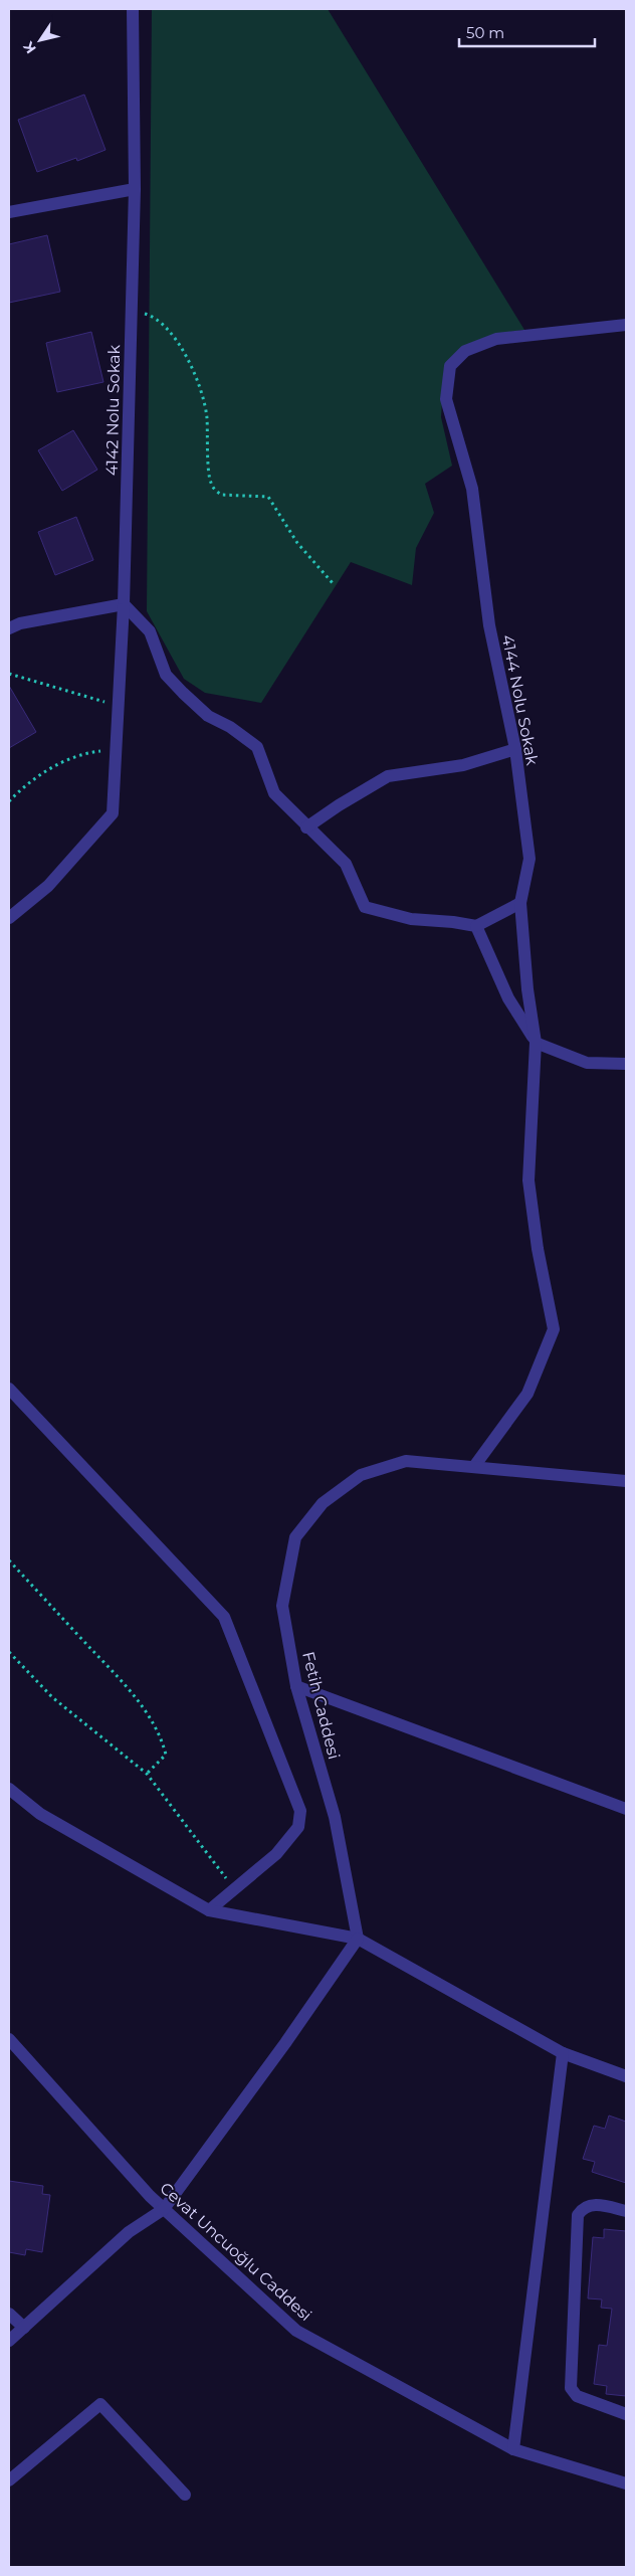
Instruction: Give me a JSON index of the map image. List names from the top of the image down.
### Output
{
  "streets": {
    "street": [
      "4142 Nolu Sokak",
      "4144 Nolu Sokak",
      "Fetih Caddesi",
      "Cevat Uncuoğlu Caddesi"
    ]
  },
  "crossings": [
    ["4144 Nolu Sokak", "Fetih Caddesi"]
  ],
  "scale_bar": "50 m",
  "north": "bottom left"
}
